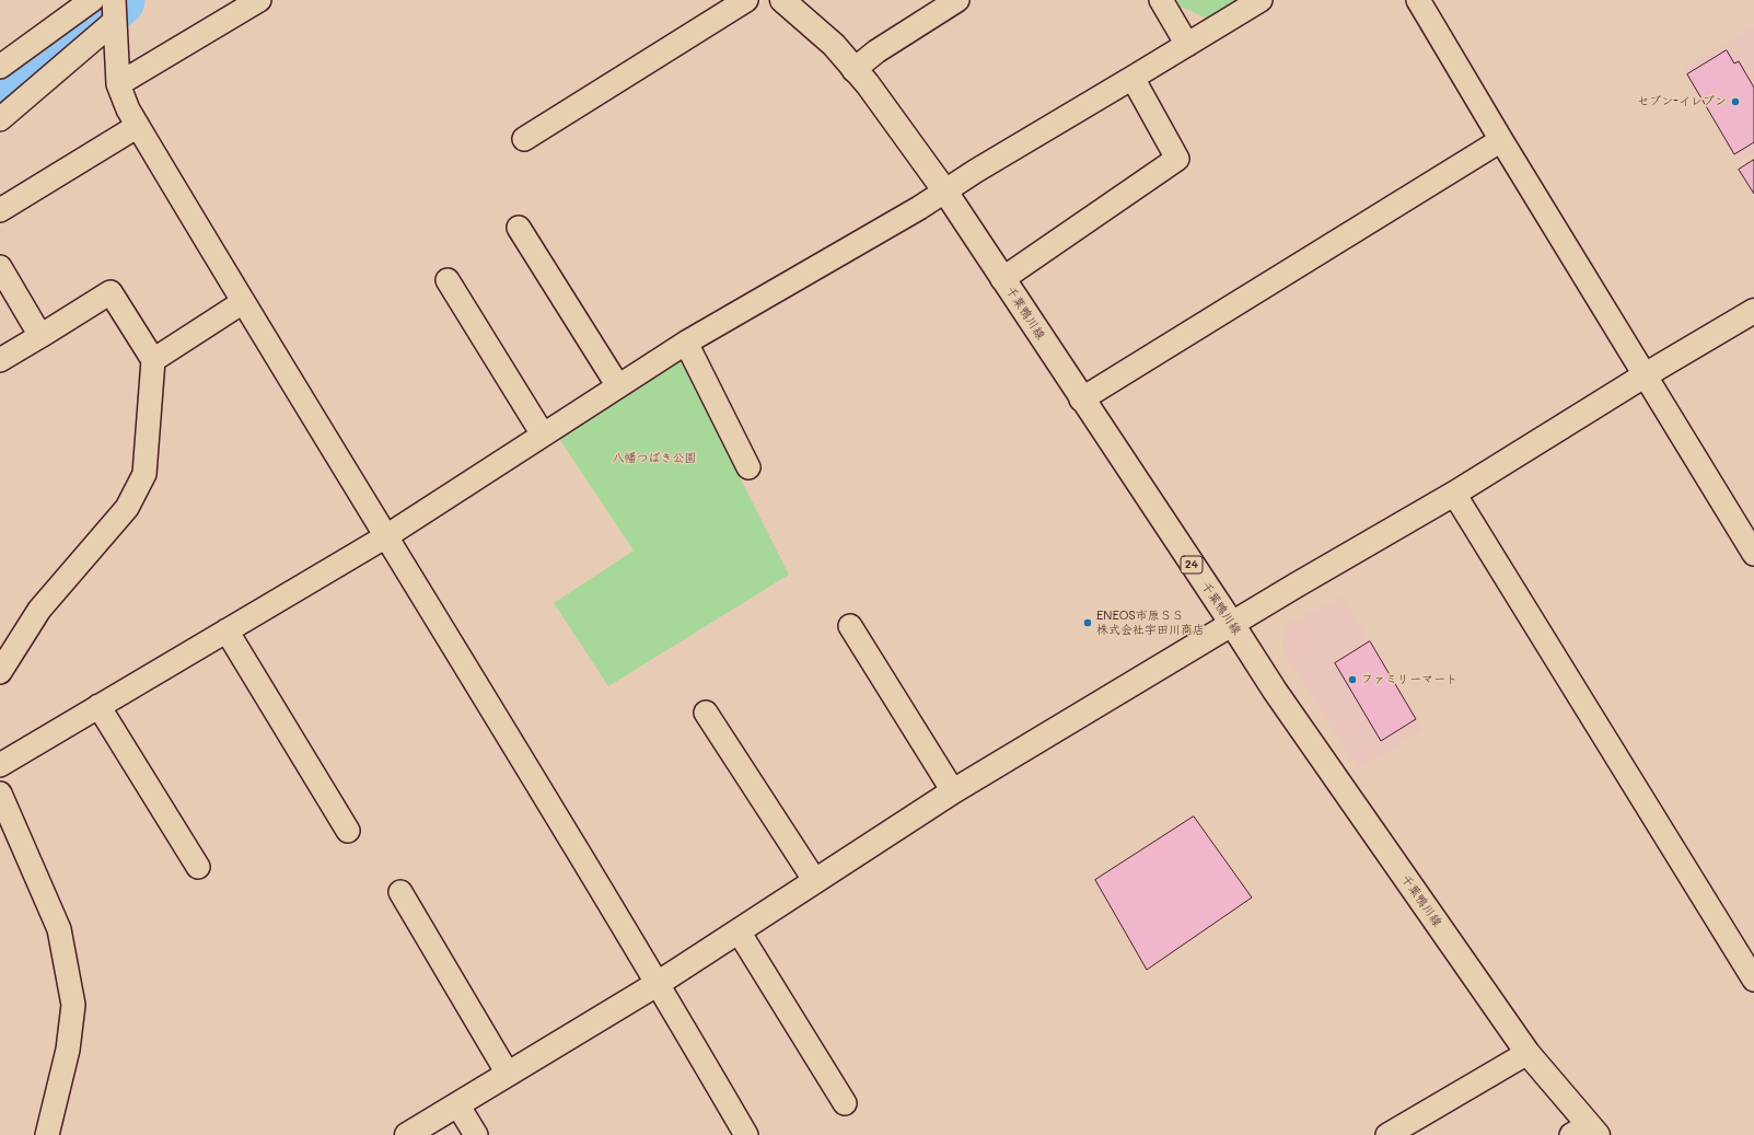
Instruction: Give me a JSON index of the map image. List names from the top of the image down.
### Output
{
  "streets": {
    "street": ["千葉鴨川線", "24"]
  },
  "parks": ["八幡つばき公園"],
  "places": ["セブン-イレブン", "ENEOS市原ＳＳ 株式会社宇田川商店", "ファミリーマート"]
}
